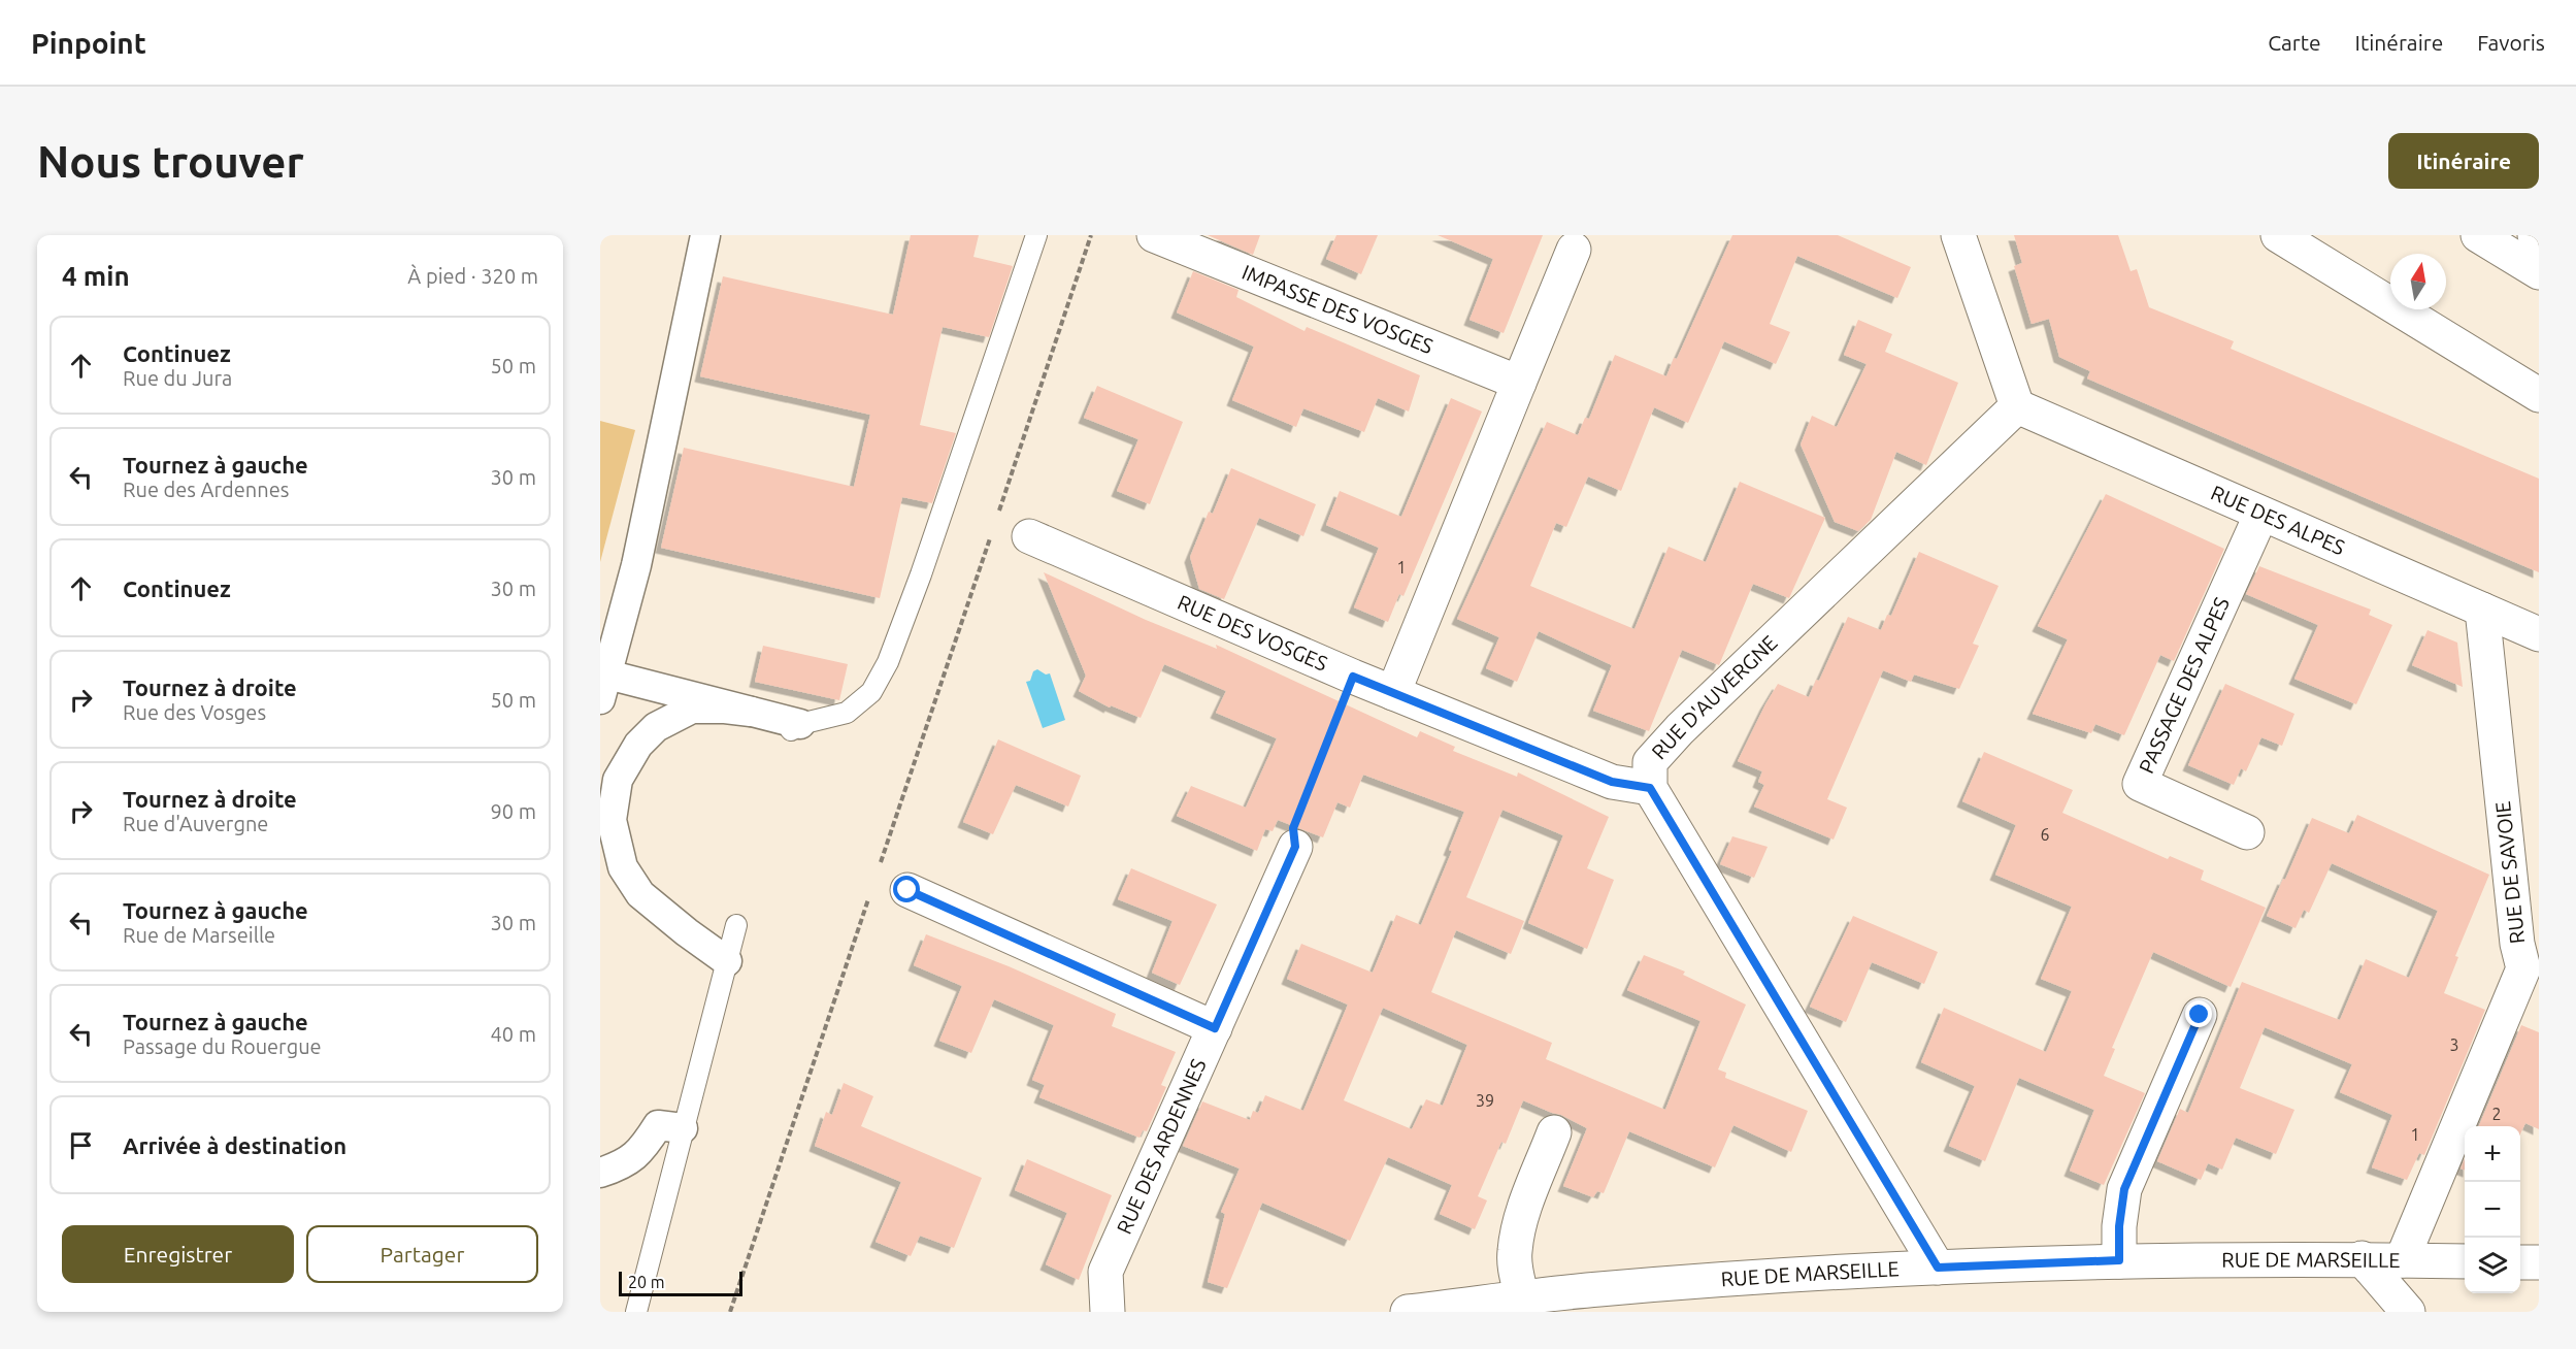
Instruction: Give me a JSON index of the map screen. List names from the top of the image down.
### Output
{
  "streets": {
    "street": [
      "IMPASSE DES VOSGES",
      "RUE DES ALPES",
      "RUE DES VOSGES",
      "PASSAGE DES ALPES",
      "RUE D'AUVERGNE",
      "RUE DE SAVOIE",
      "RUE DES ARDENNES",
      "RUE DE MARSEILLE"
    ]
  },
  "crossings": [
    ["RUE DES ALPES", "PASSAGE DES ALPES"],
    ["RUE DES ALPES", "RUE D'AUVERGNE"],
    ["RUE DES ALPES", "RUE DE SAVOIE"],
    ["RUE DES VOSGES", "RUE D'AUVERGNE"],
    ["RUE D'AUVERGNE", "RUE DE MARSEILLE"],
    ["RUE DE SAVOIE", "RUE DE MARSEILLE"]
  ],
  "house_numbers": [
    "1",
    "6",
    "3",
    "39",
    "2",
    "1"
  ],
  "scale_bar": "20 m",
  "north": "top",
  "page": {
    "header": "Pinpoint",
    "nav": ["Carte", "Itinéraire", "Favoris"],
    "buttons": [
      "Itinéraire",
      ["Enregistrer", "Partager"]
    ],
    "title": "Nous trouver",
    "heading": ["4 min", "À pied · 320 m"],
    "list": [
      ["Continuez", "Rue du Jura", "50 m"],
      ["Tournez à gauche", "Rue des Ardennes", "30 m"],
      ["Continuez", "30 m"],
      ["Tournez à droite", "Rue des Vosges", "50 m"],
      ["Tournez à droite", "Rue d'Auvergne", "90 m"],
      ["Tournez à gauche", "Rue de Marseille", "30 m"],
      ["Tournez à gauche", "Passage du Rouergue", "40 m"],
      "Arrivée à destination"
    ],
    "map_buttons": ["+", "−"],
    "scale": "20 m"
  }
}
